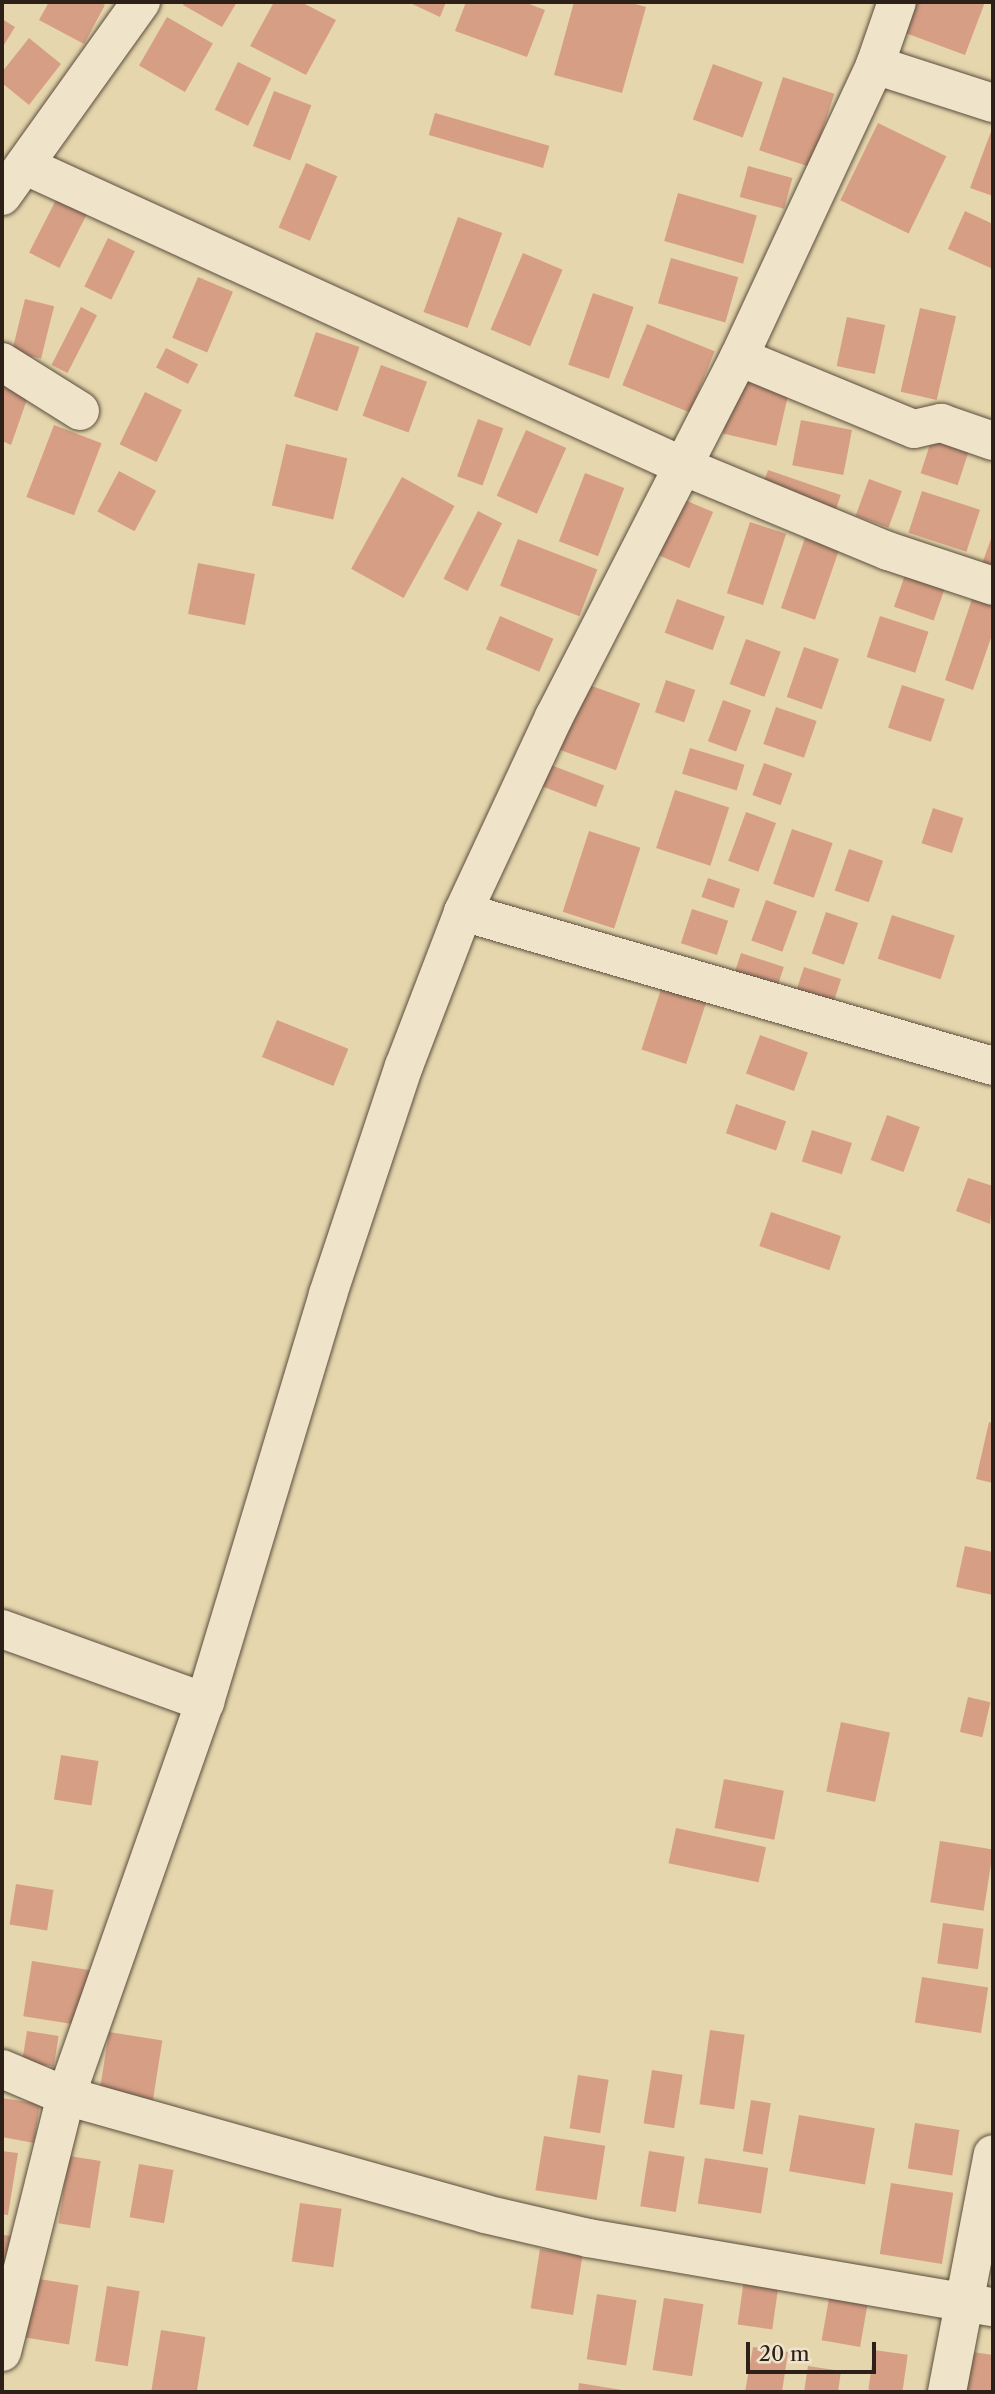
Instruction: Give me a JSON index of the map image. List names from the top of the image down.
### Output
{
  "scale_bar": "20 m"
}
